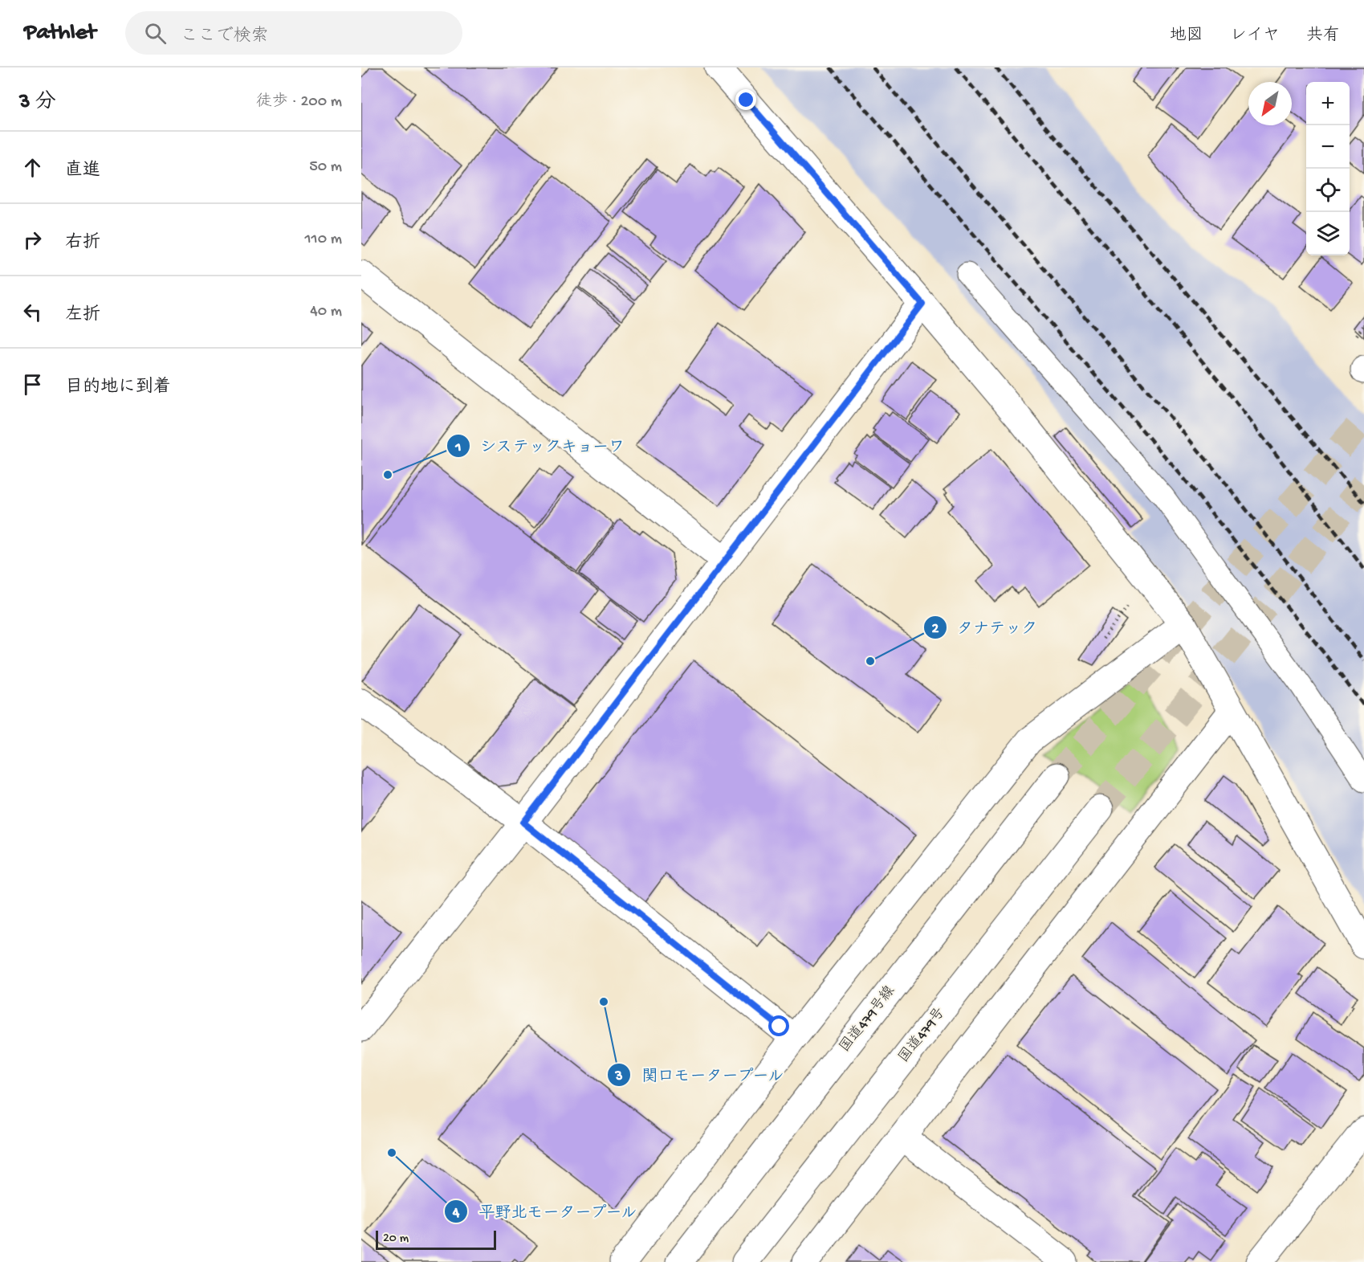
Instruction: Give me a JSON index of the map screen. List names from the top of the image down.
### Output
{
  "streets": {
    "main road": ["国道479号線", "国道479号"]
  },
  "places": [
    "システックキョーワ",
    "タナテック",
    "関口モータープール",
    "平野北モータープール"
  ],
  "scale_bar": "20 m",
  "north": "bottom left",
  "page": {
    "header": "Pathlet",
    "search": "ここで検索",
    "nav": ["地図", "レイヤ", "共有"],
    "heading": ["3 分", "徒歩 · 200 m"],
    "map_buttons": ["+", "−"],
    "list": [
      ["直進", "50 m"],
      ["右折", "110 m"],
      ["左折", "40 m"],
      "目的地に到着"
    ],
    "scale": "20 m"
  }
}
